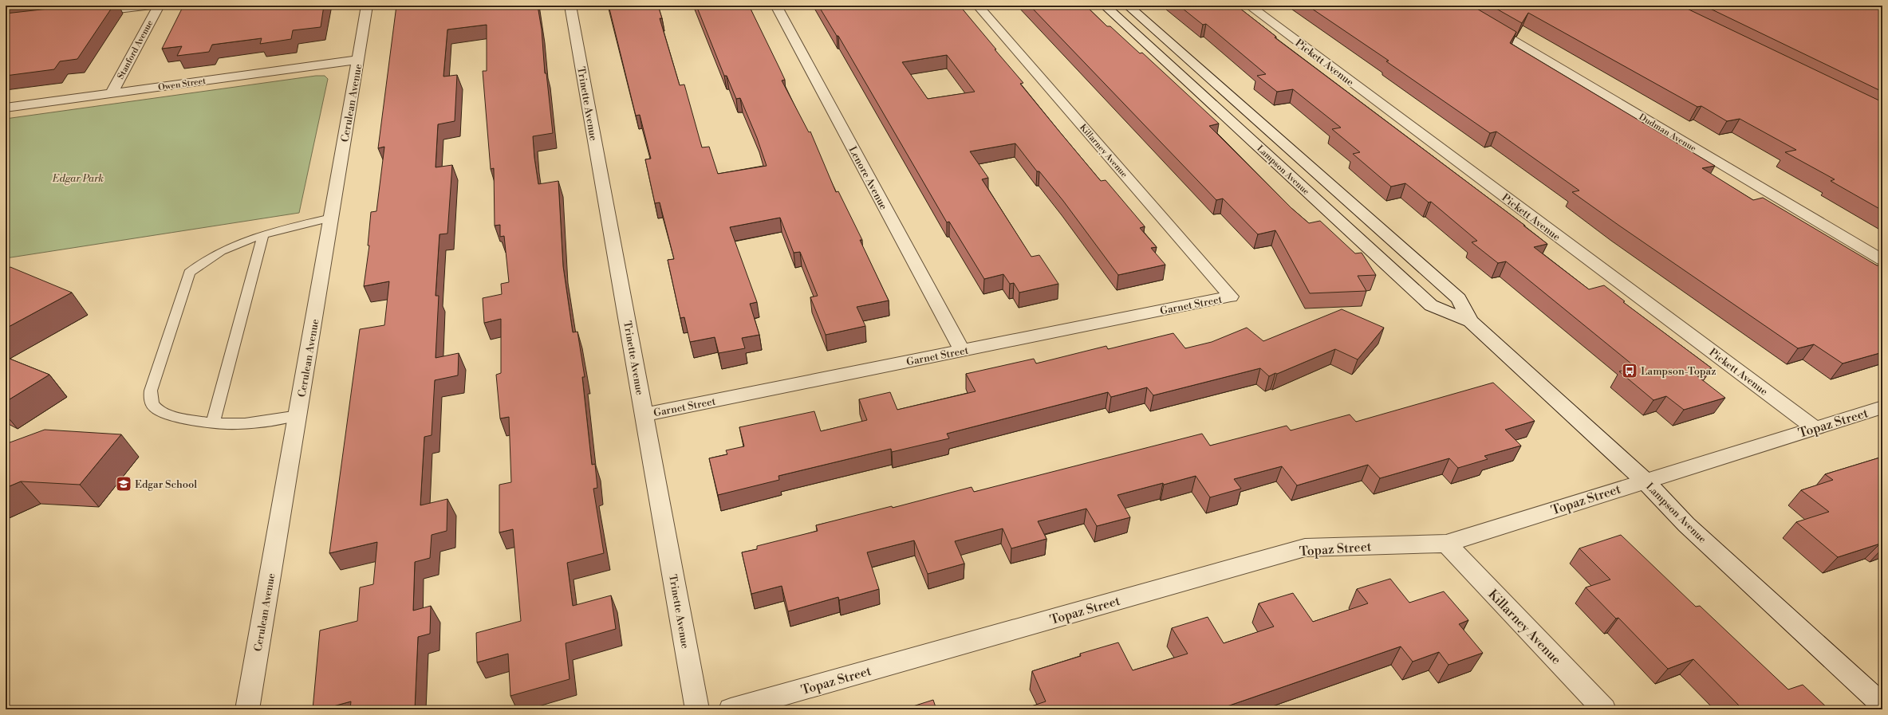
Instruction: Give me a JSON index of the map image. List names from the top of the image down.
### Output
{
  "streets": {
    "street": [
      "Stanford Avenue",
      "Pickett Avenue",
      "Owen Street",
      "Cerulean Avenue",
      "Trinette Avenue",
      "Dudman Avenue",
      "Killarney Avenue",
      "Lampson Avenue",
      "Lenore Avenue",
      "Garnet Street",
      "Topaz Street"
    ]
  },
  "crossings": [
    ["Stanford Avenue", "Owen Street"],
    ["Pickett Avenue", "Topaz Street"],
    ["Owen Street", "Cerulean Avenue"],
    ["Trinette Avenue", "Garnet Street"],
    ["Killarney Avenue", "Garnet Street"],
    ["Killarney Avenue", "Topaz Street"],
    ["Lampson Avenue", "Topaz Street"],
    ["Lenore Avenue", "Garnet Street"]
  ],
  "parks": ["Edgar Park"],
  "places": {
    "bus stop": ["Lampson-Topaz"],
    "school or university": ["Edgar School"]
  }
}
